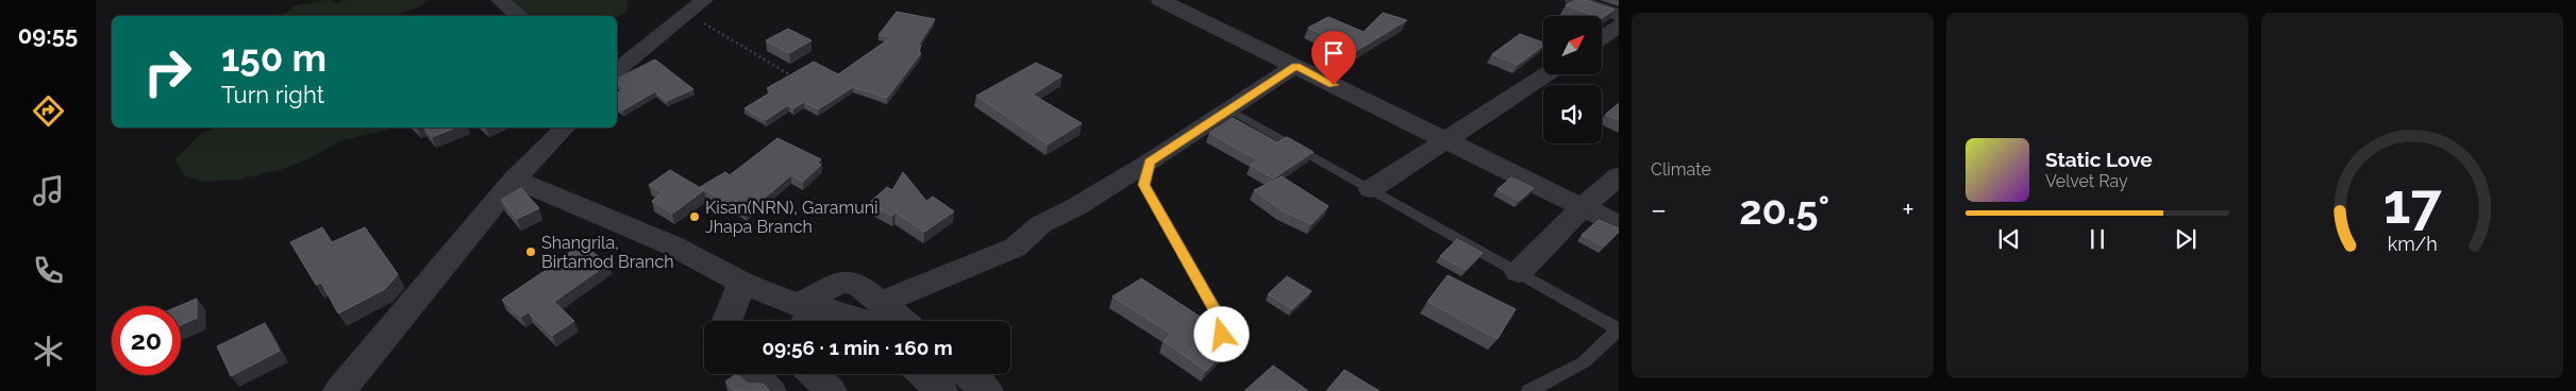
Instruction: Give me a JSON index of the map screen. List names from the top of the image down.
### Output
{
  "places": ["Kisan(NRN), Garamuni Jhapa Branch", "Shangrila, Birtamod Branch"],
  "north": "top right",
  "page": {
    "tabs": "09:55",
    "tile": "Climate",
    "turn": ["150 m", "Turn right"],
    "song": ["Static Love", "Velvet Ray"],
    "heat": ["−", "20.5°", "+"],
    "limit": "20",
    "trip": "09:56 · 1 min · 160 m",
    "gauge": ["17", "km/h"]
  }
}
